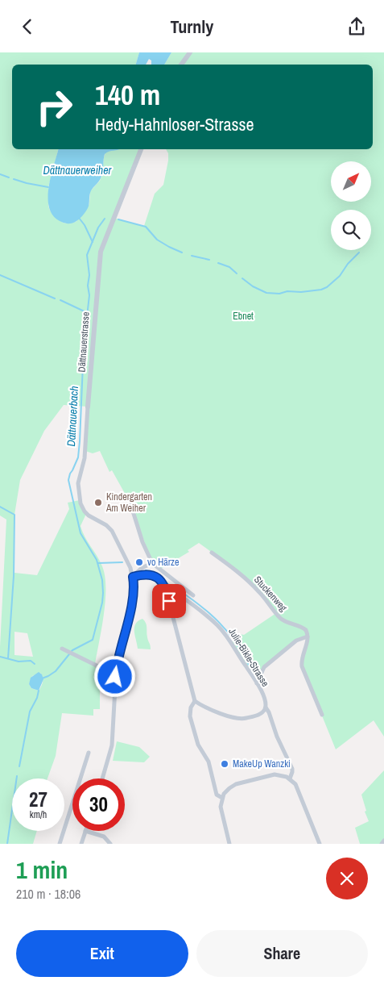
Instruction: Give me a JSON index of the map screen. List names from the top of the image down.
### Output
{
  "streets": {
    "street": ["Dättnauerstrasse", "Stuckenweg", "Julie-Bikle-Strasse"]
  },
  "water": ["Dättnauerweiher", "Dättnauerbach"],
  "parks": ["Ebnet"],
  "places": ["Kindergarten Am Weiher", "vo Härze", "MakeUp Wanzki"],
  "north": "top right",
  "page": {
    "header": "Turnly",
    "turn": ["140 m", "Hedy-Hahnloser-Strasse"],
    "speed": "27 km/h",
    "limit": "30",
    "heading": ["1 min", "210 m · 18:06"],
    "buttons": ["Exit", "Share"]
  }
}
